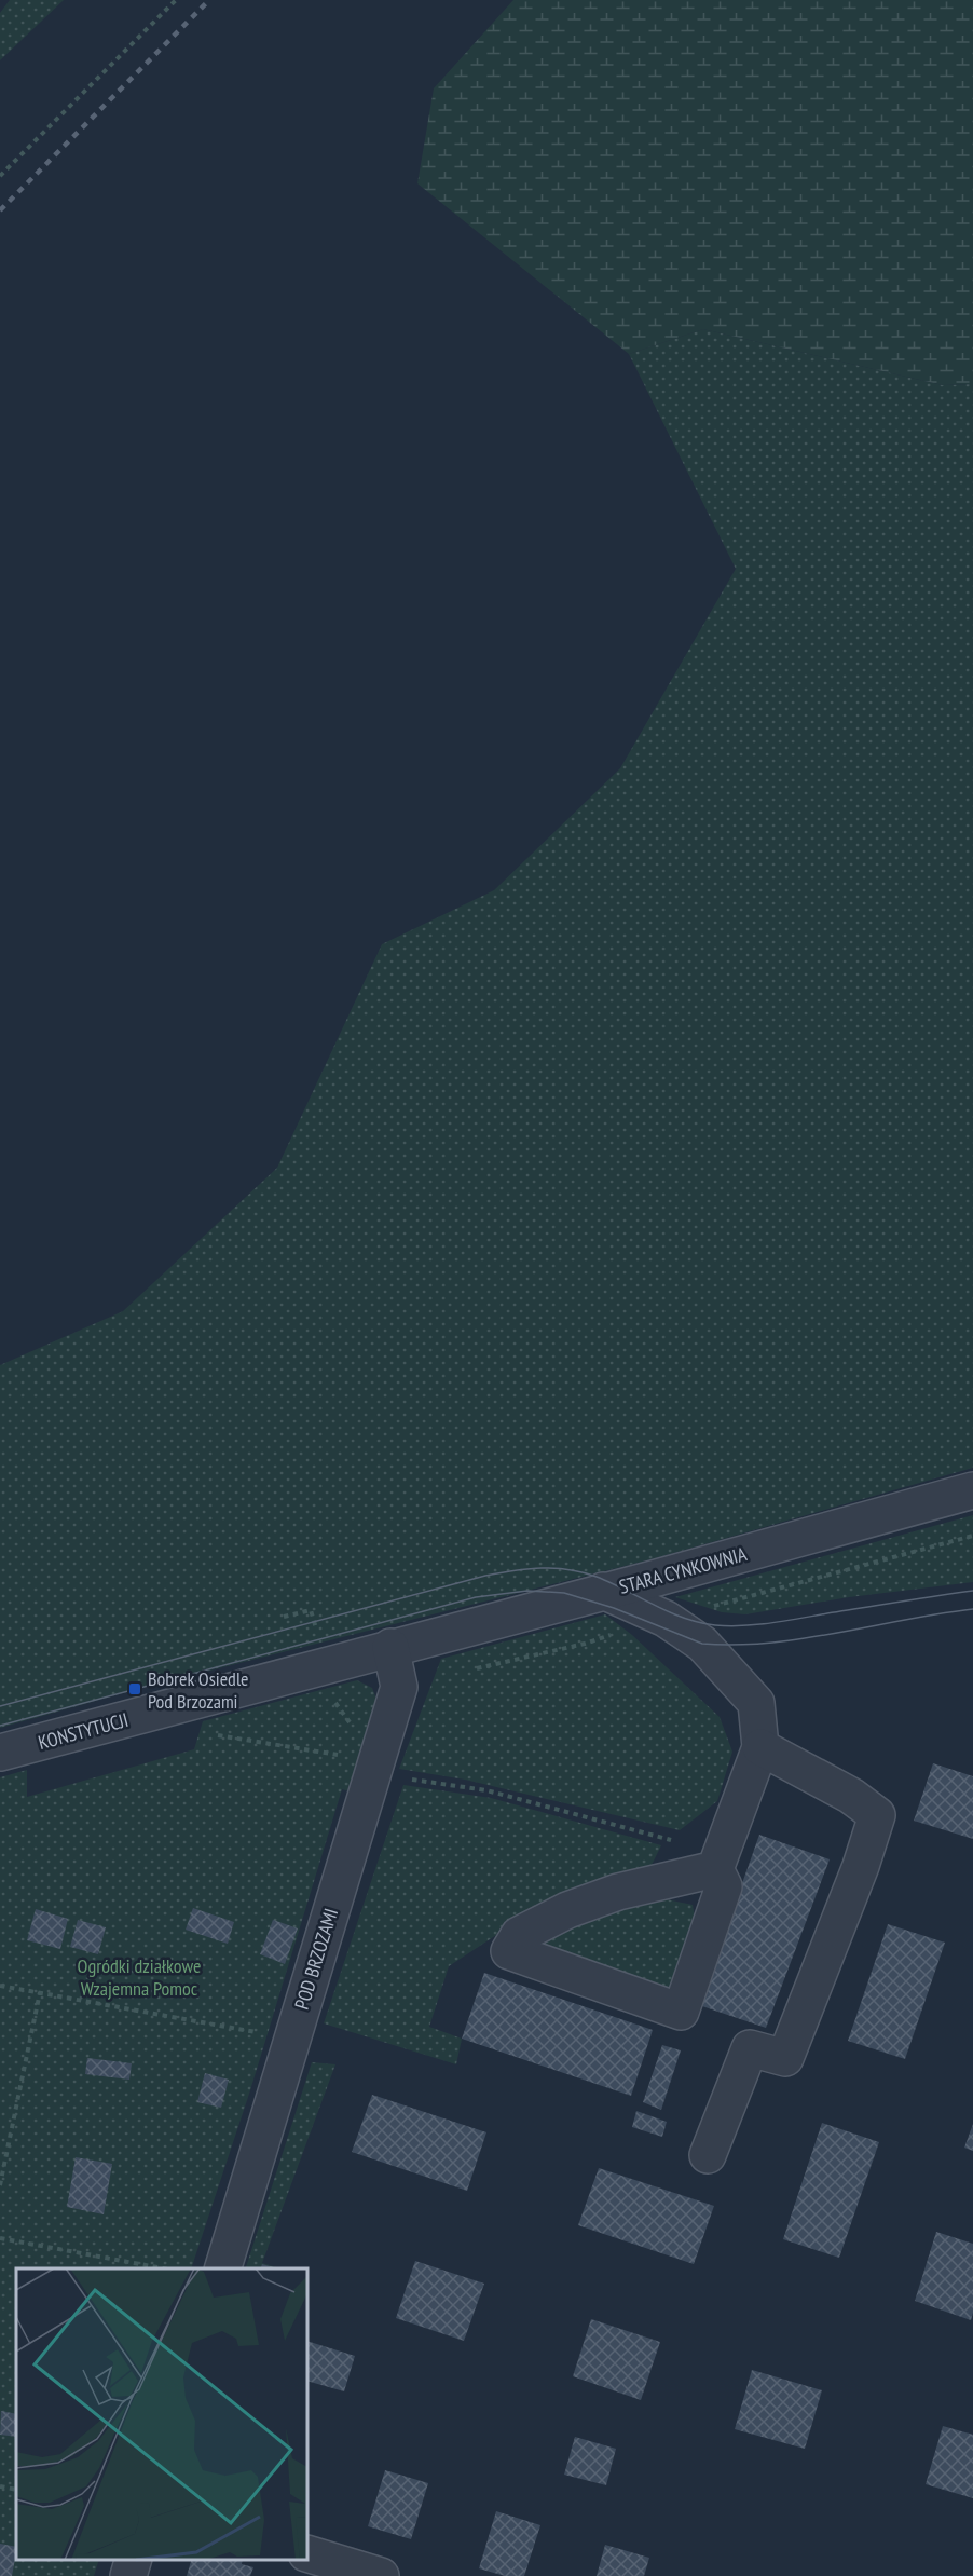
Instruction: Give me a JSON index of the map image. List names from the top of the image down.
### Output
{
  "streets": {
    "street": ["STARA CYNKOWNIA", "KONSTYTUCJI", "POD BRZOZAMI"]
  },
  "crossings": [
    ["STARA CYNKOWNIA", "KONSTYTUCJI"],
    ["STARA CYNKOWNIA", "POD BRZOZAMI"],
    ["KONSTYTUCJI", "POD BRZOZAMI"]
  ],
  "parks": ["Ogródki działkowe Wzajemna Pomoc"],
  "places": {
    "transit": ["Bobrek Osiedle Pod Brzozami"]
  }
}
